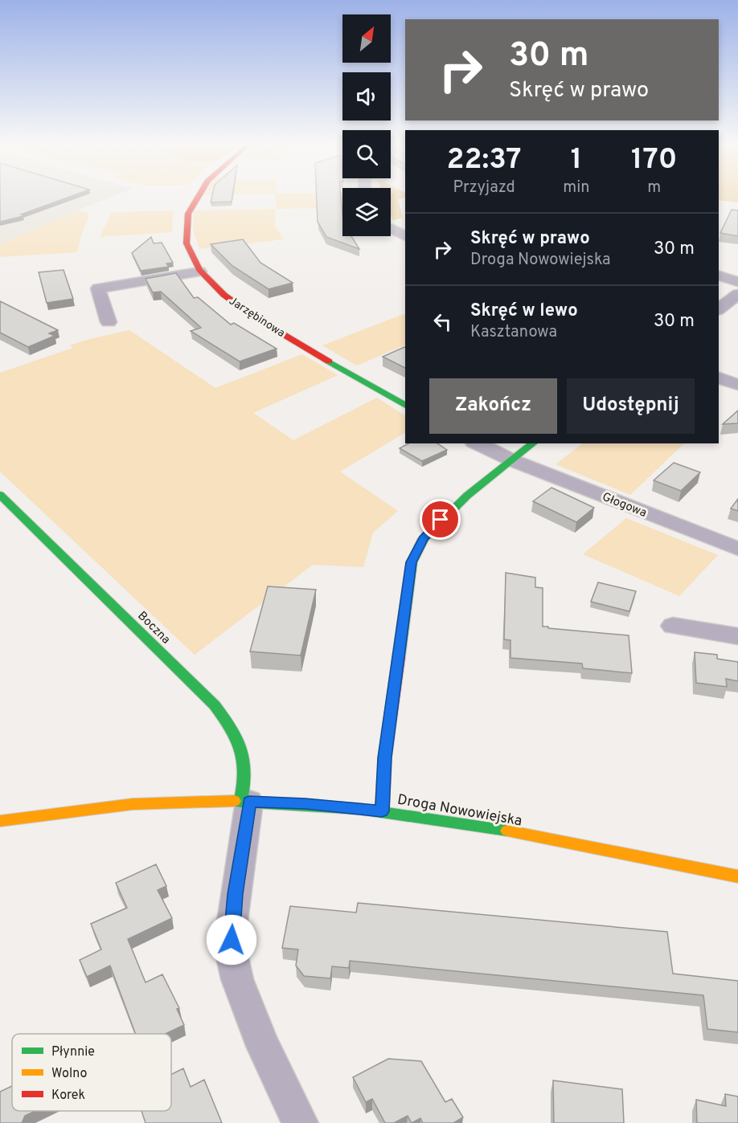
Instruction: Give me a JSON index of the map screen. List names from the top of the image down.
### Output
{
  "streets": {
    "street": [
      "Jarzębinowa",
      "Głogowa",
      "Boczna",
      "Droga Nowowiejska"
    ]
  },
  "crossings": [
    ["Boczna", "Droga Nowowiejska"]
  ],
  "legend": ["Płynnie", "Wolno", "Korek"],
  "north": "top right",
  "page": {
    "turn": ["30 m", "Skręć w prawo"],
    "eta": [
      "22:37",
      "Przyjazd",
      "1",
      "min",
      "170",
      "m"
    ],
    "list": [
      {
        "name": "Skręć w prawo",
        "note": "Droga Nowowiejska",
        "value": "30 m"
      },
      {
        "name": "Skręć w lewo",
        "note": "Kasztanowa",
        "value": "30 m"
      }
    ],
    "buttons": ["Zakończ", "Udostępnij"]
  }
}
